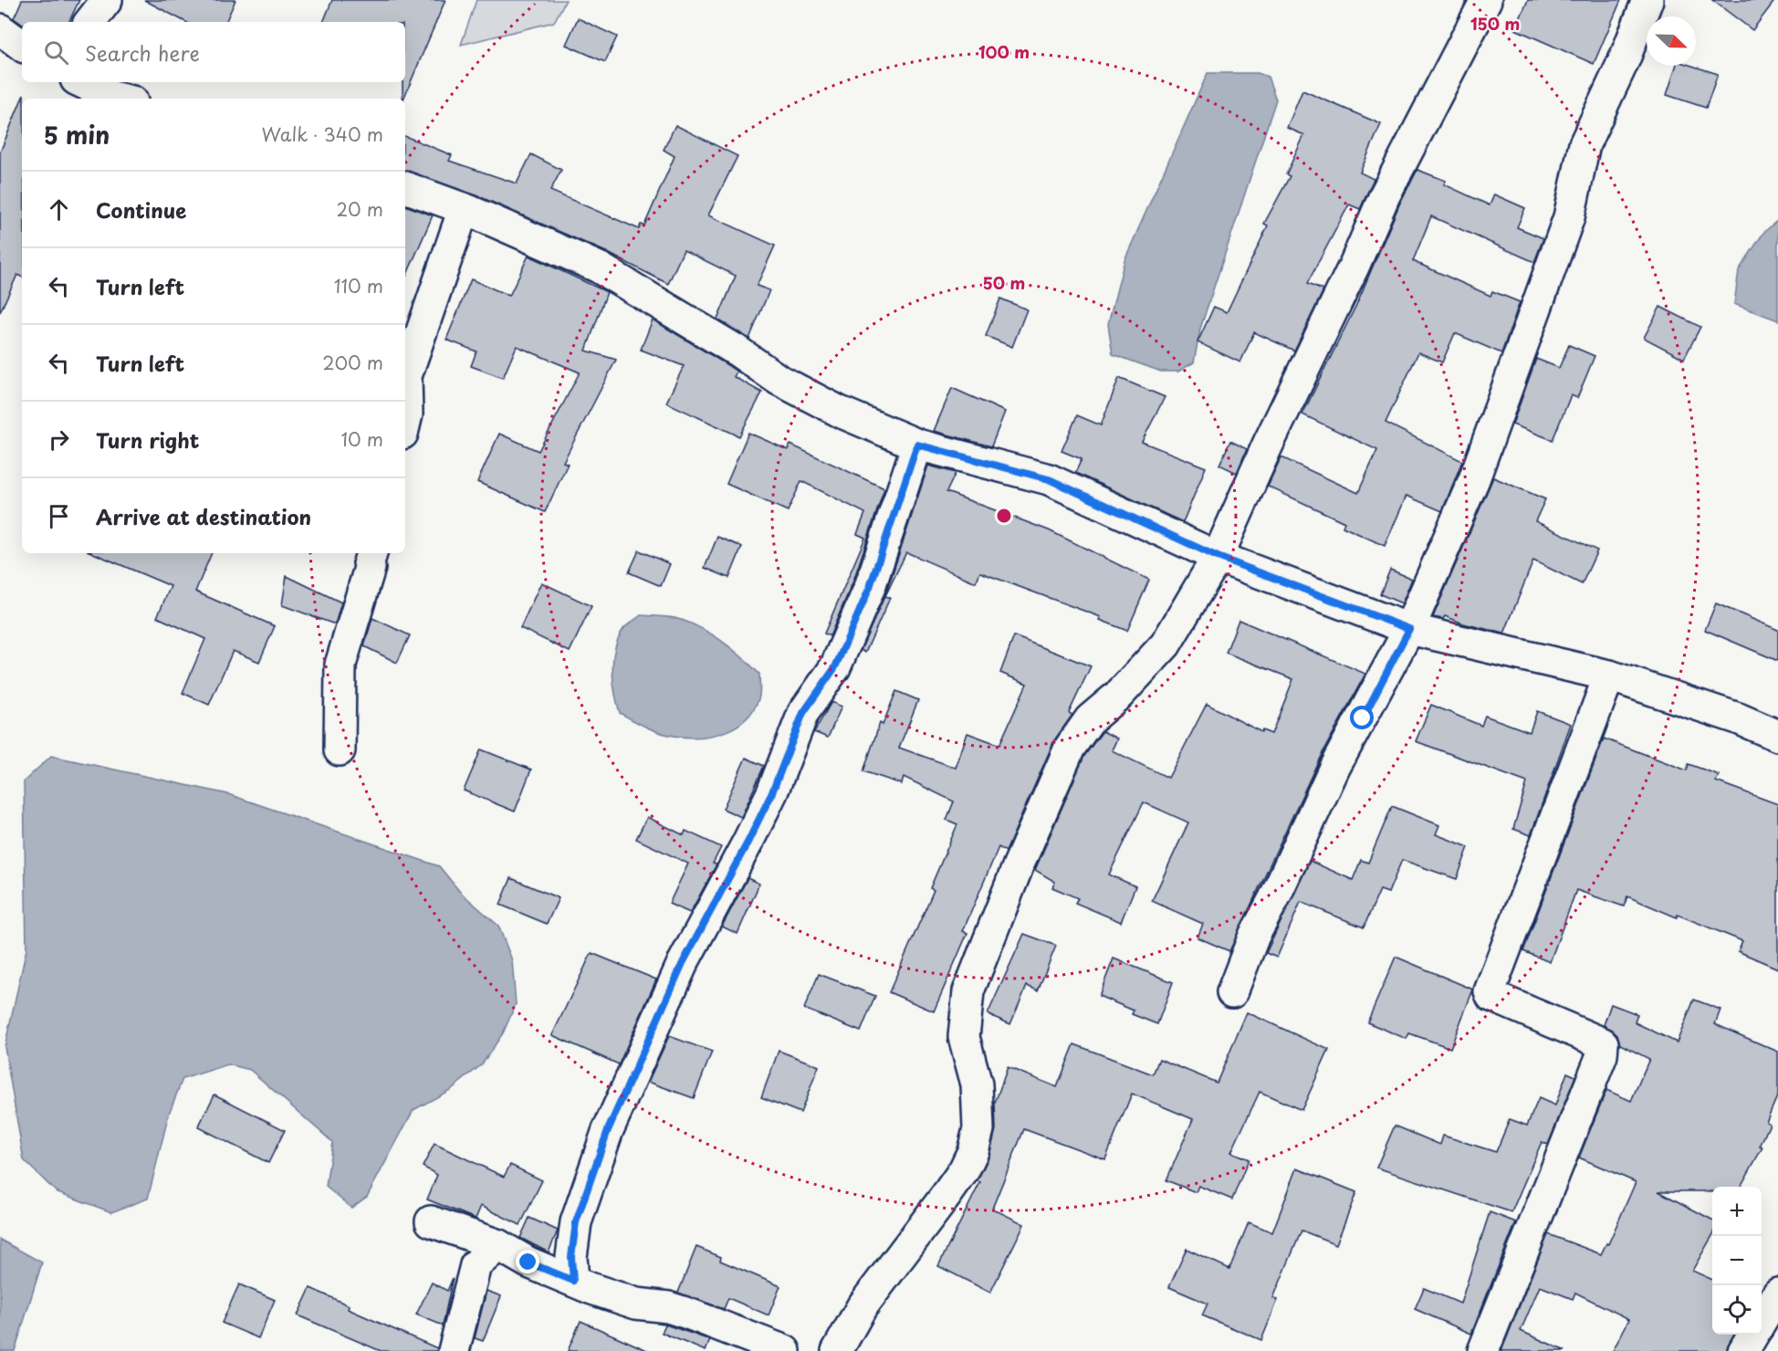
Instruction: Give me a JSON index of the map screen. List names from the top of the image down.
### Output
{
  "north": "bottom right",
  "page": {
    "search": "Search here",
    "heading": ["5 min", "Walk · 340 m"],
    "list": [
      ["Continue", "20 m"],
      ["Turn left", "110 m"],
      ["Turn left", "200 m"],
      ["Turn right", "10 m"],
      "Arrive at destination"
    ],
    "map_buttons": ["+", "−"]
  },
  "rings": ["150 m", "100 m", "50 m"]
}
